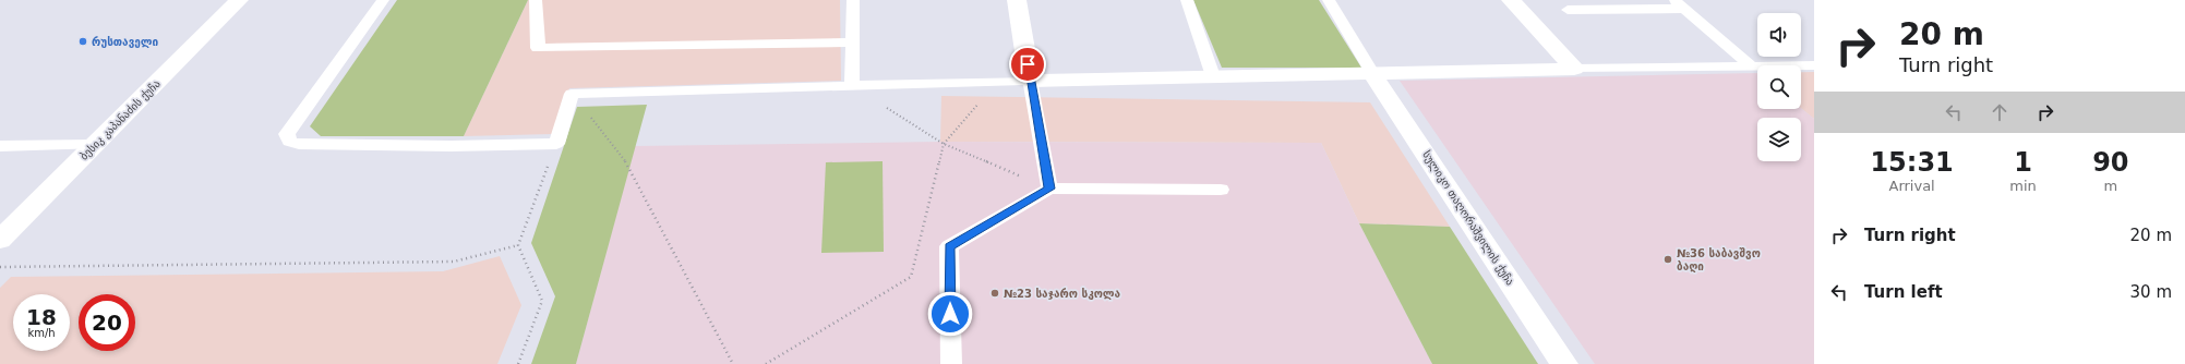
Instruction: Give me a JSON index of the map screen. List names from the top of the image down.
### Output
{
  "streets": {
    "street": ["ბესიკ კაპანაძის ქუჩა", "სულიკო თაღორაშვილის ქუჩა"]
  },
  "places": ["რუსთაველი", "№36 საბავშვო ბაღი", "№23 საჯარო სკოლა"],
  "page": {
    "turn": ["20 m", "Turn right"],
    "eta": [
      "15:31",
      "Arrival",
      "1",
      "min",
      "90",
      "m"
    ],
    "list": [
      {
        "name": "Turn right",
        "value": "20 m"
      },
      {
        "name": "Turn left",
        "value": "30 m"
      }
    ],
    "speed": "18 km/h",
    "limit": "20"
  }
}
